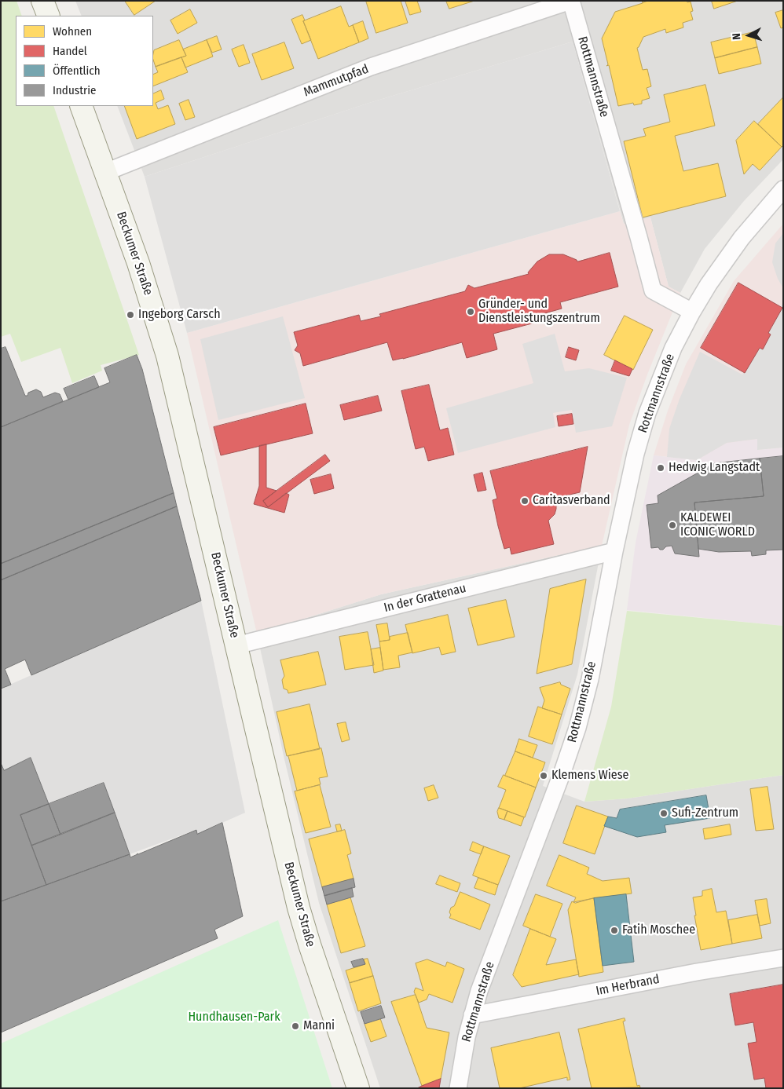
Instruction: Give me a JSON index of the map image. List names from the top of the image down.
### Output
{
  "streets": {
    "street": [
      "Rottmannstraße",
      "Mammutpfad",
      "Beckumer Straße",
      "In der Grattenau",
      "Im Herbrand"
    ]
  },
  "crossings": [
    ["Rottmannstraße", "Mammutpfad"],
    ["Rottmannstraße", "In der Grattenau"],
    ["Rottmannstraße", "Im Herbrand"],
    ["Mammutpfad", "Beckumer Straße"],
    ["Beckumer Straße", "In der Grattenau"]
  ],
  "parks": ["Hundhausen-Park"],
  "places": [
    "Gründer- und Dienstleistungszentrum",
    "Ingeborg Carsch",
    "Hedwig Langstadt",
    "Caritasverband",
    "KALDEWEI ICONIC WORLD",
    "Klemens Wiese",
    "Sufi-Zentrum",
    "Fatih Moschee",
    "Manni"
  ],
  "legend": [
    "Wohnen",
    "Handel",
    "Öffentlich",
    "Industrie"
  ],
  "north": "left"
}
